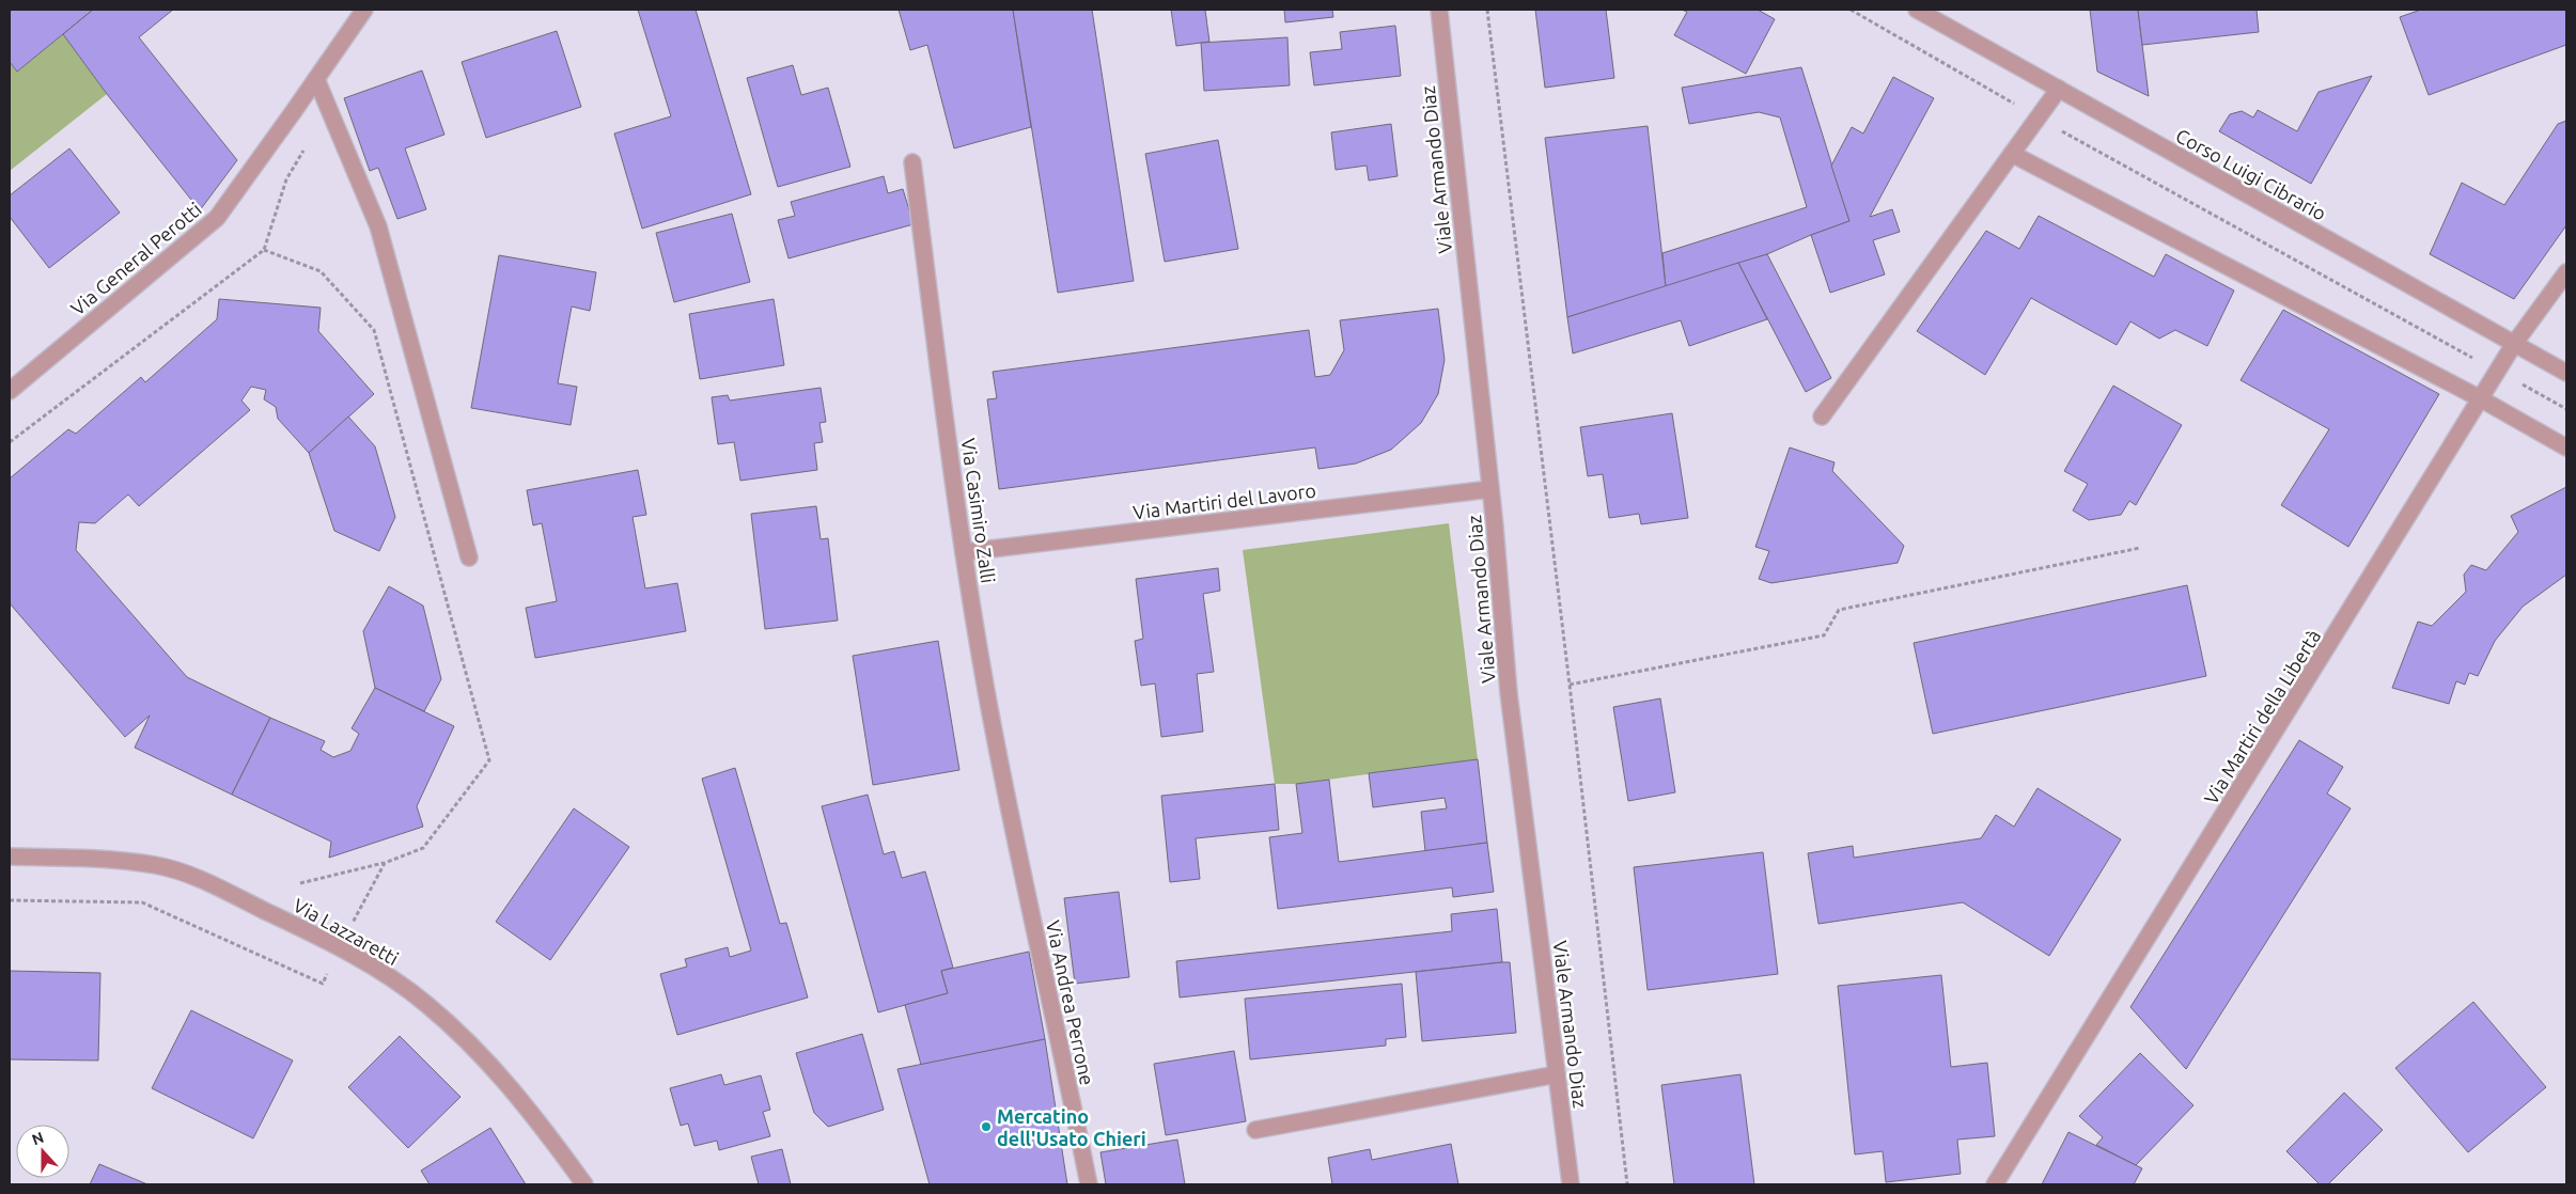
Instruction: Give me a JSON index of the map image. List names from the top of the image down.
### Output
{
  "streets": {
    "street": [
      "Viale Armando Diaz",
      "Corso Luigi Cibrario",
      "Via General Perotti",
      "Via Martiri del Lavoro",
      "Via Casimiro Zalli",
      "Via Martiri della Libertà",
      "Via Lazzaretti",
      "Via Andrea Perrone"
    ]
  },
  "crossings": [
    ["Viale Armando Diaz", "Via Martiri del Lavoro"],
    ["Corso Luigi Cibrario", "Via Martiri della Libertà"],
    ["Via Martiri del Lavoro", "Via Casimiro Zalli"],
    ["Via Casimiro Zalli", "Via Andrea Perrone"]
  ],
  "places": ["Mercatino dell'Usato Chieri"],
  "north": "top"
}
